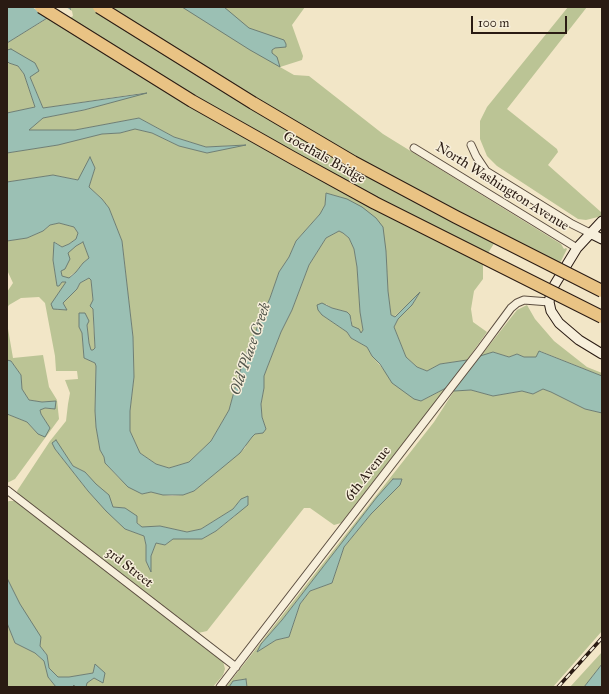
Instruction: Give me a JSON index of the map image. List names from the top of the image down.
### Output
{
  "streets": {
    "highway": ["Goethals Bridge"],
    "street": ["North Washington Avenue", "6th Avenue", "3rd Street"]
  },
  "crossings": [
    ["6th Avenue", "3rd Street"]
  ],
  "water": ["Old Place Creek"],
  "scale_bar": "100 m"
}
